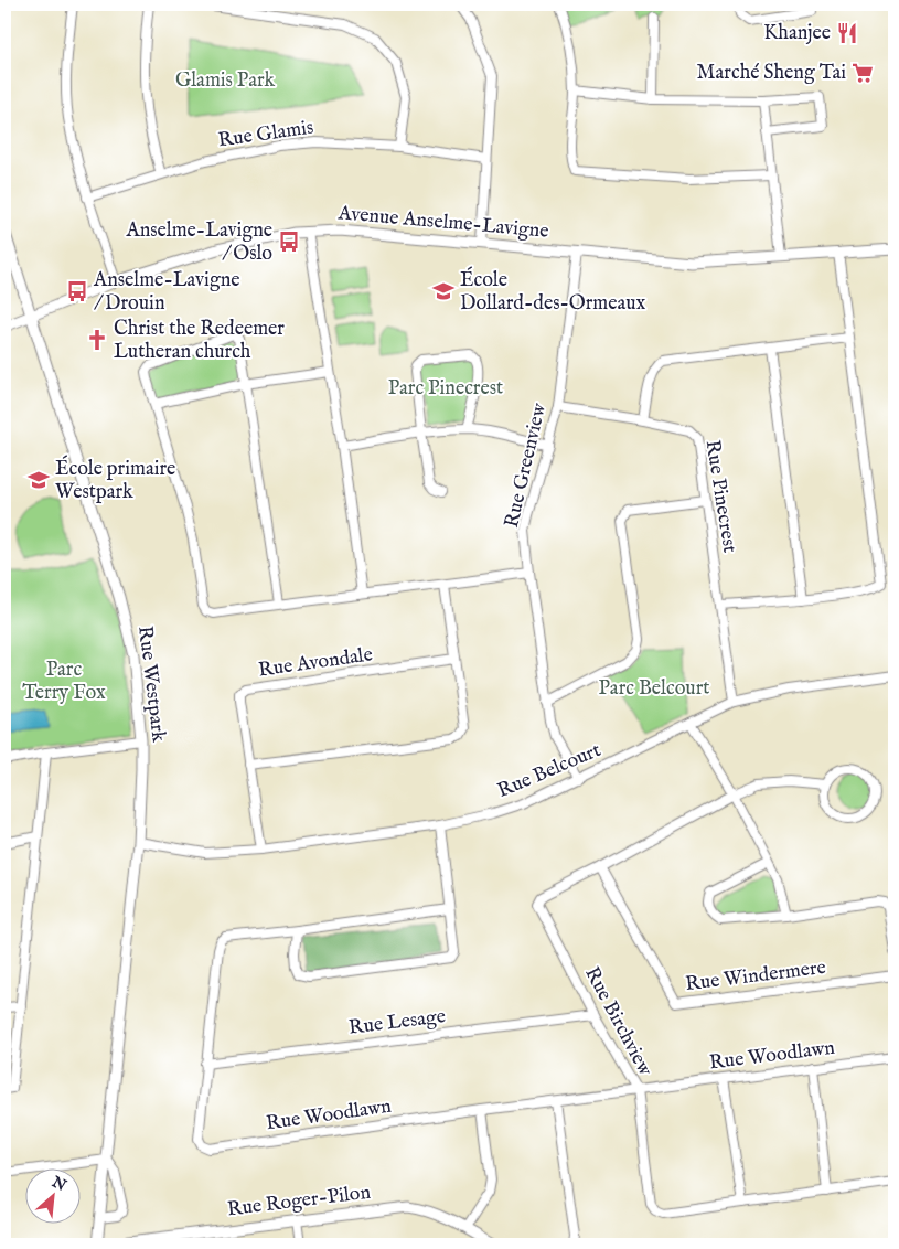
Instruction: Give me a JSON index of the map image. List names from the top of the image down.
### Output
{
  "streets": {
    "street": [
      "Rue Glamis",
      "Avenue Anselme-Lavigne",
      "Rue Greenview",
      "Rue Pinecrest",
      "Rue Avondale",
      "Rue Westpark",
      "Rue Belcourt",
      "Rue Windermere",
      "Rue Birchview",
      "Rue Lesage",
      "Rue Woodlawn",
      "Rue Roger-Pilon"
    ]
  },
  "crossings": [
    ["Avenue Anselme-Lavigne", "Rue Greenview"],
    ["Avenue Anselme-Lavigne", "Rue Westpark"],
    ["Rue Greenview", "Rue Pinecrest"],
    ["Rue Greenview", "Rue Belcourt"],
    ["Rue Pinecrest", "Rue Belcourt"],
    ["Rue Avondale", "Rue Belcourt"],
    ["Rue Westpark", "Rue Belcourt"],
    ["Rue Windermere", "Rue Birchview"],
    ["Rue Birchview", "Rue Lesage"],
    ["Rue Birchview", "Rue Woodlawn"],
    ["Rue Lesage", "Rue Woodlawn"]
  ],
  "parks": [
    "Glamis Park",
    "Parc Pinecrest",
    "Parc Terry Fox",
    "Parc Belcourt"
  ],
  "places": {
    "restaurant": ["Khanjee"],
    "supermarket": ["Marché Sheng Tai"],
    "bus stop": ["Anselme-Lavigne / Oslo", "Anselme-Lavigne / Drouin"],
    "school or university": ["École Dollard-des-Ormeaux", "École primaire Westpark"],
    "church": ["Christ the Redeemer Lutheran church"]
  },
  "north": "top right"
}
